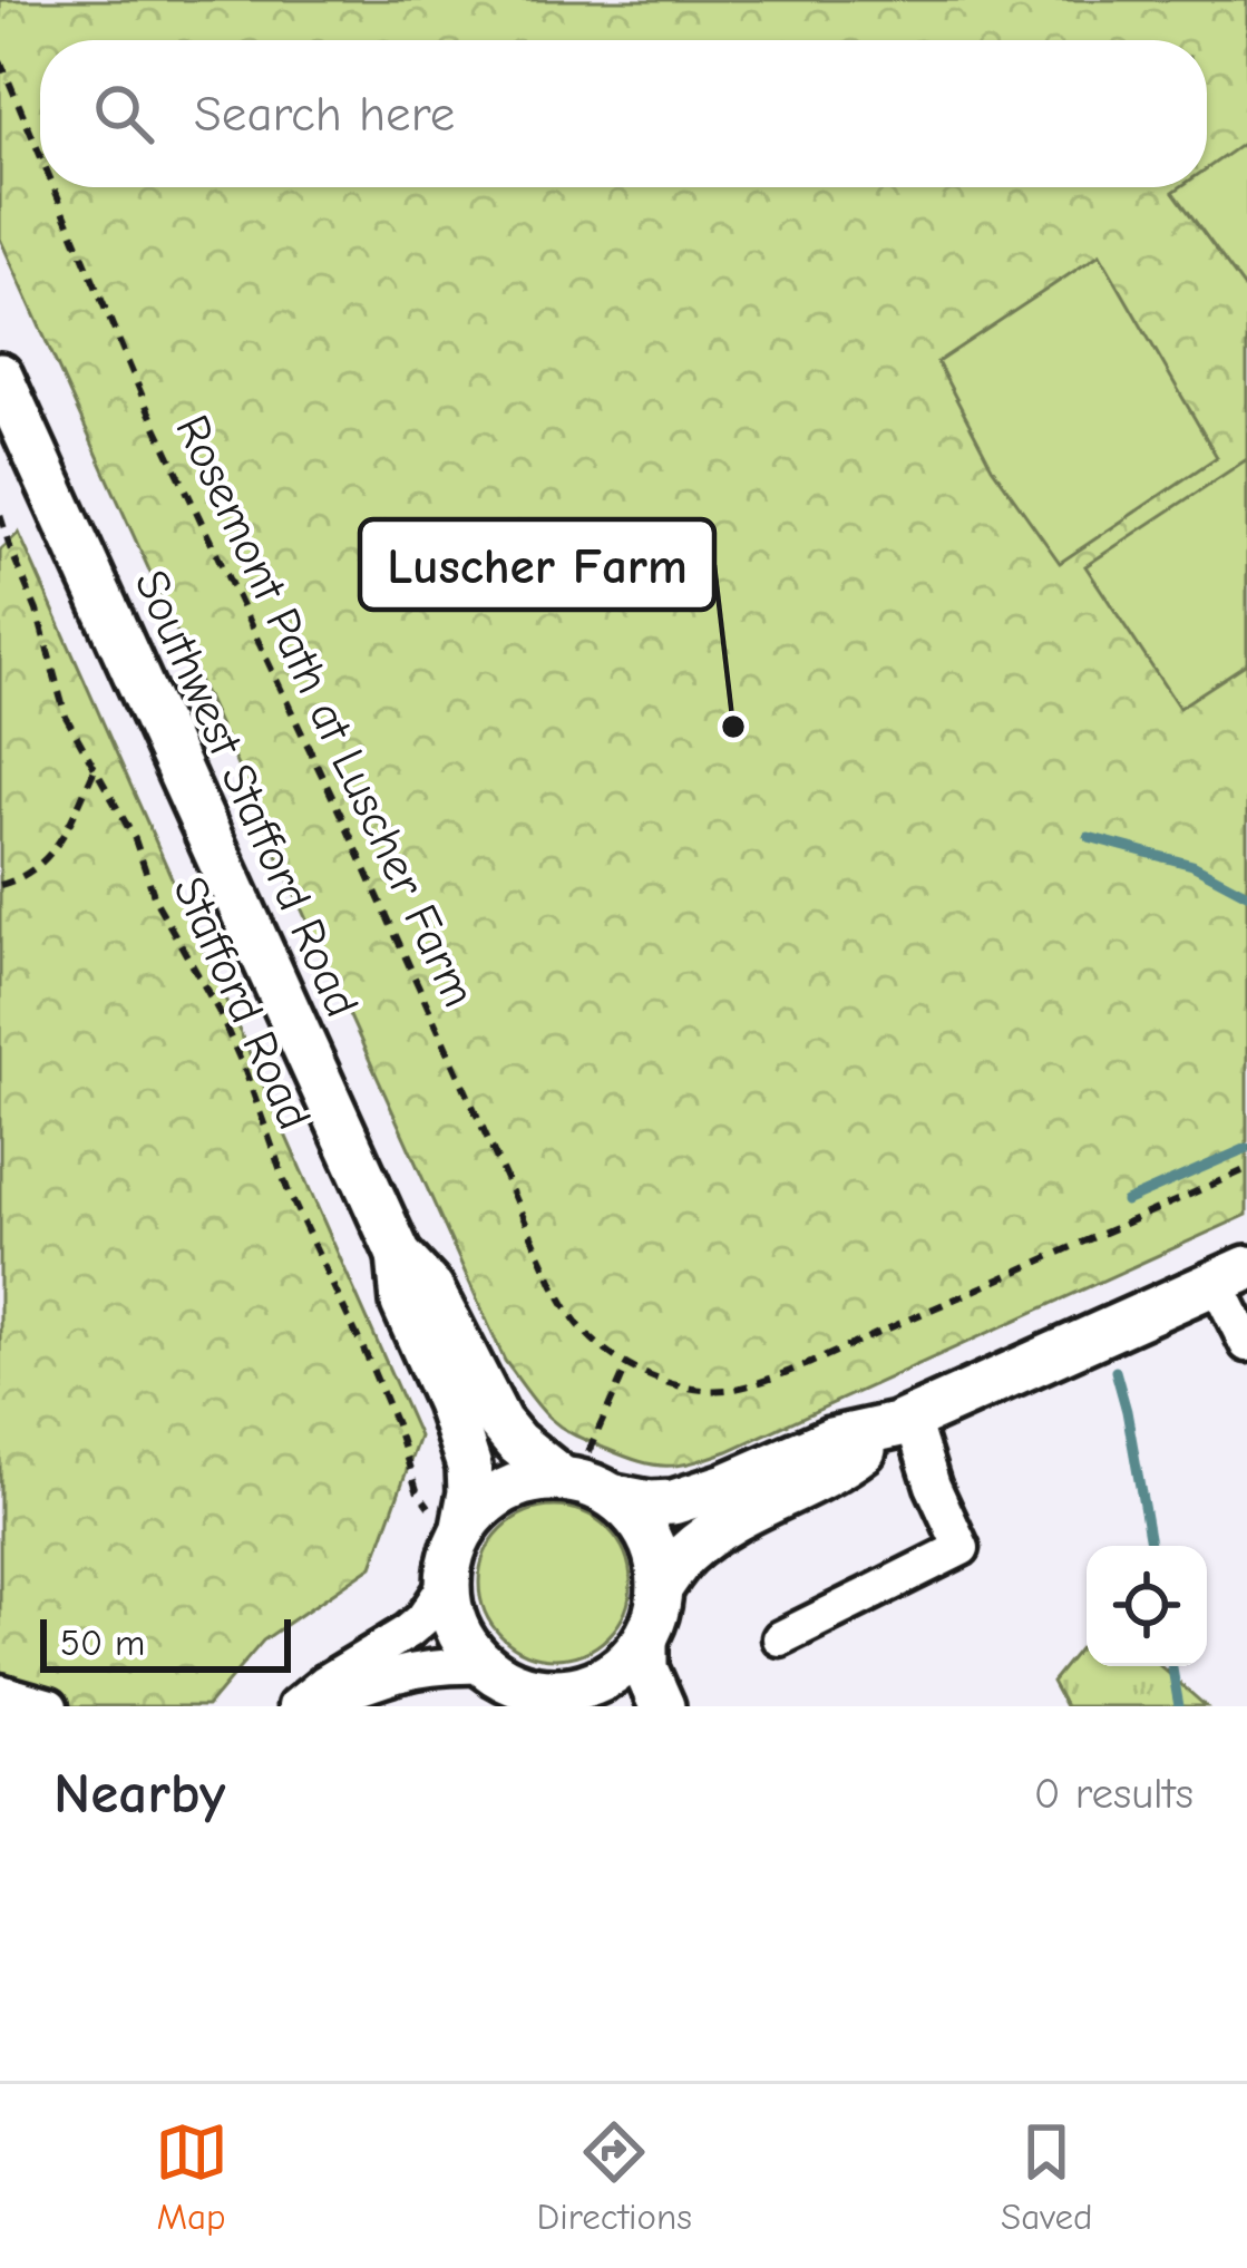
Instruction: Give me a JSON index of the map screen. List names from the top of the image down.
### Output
{
  "streets": {
    "main road": ["Southwest Stafford Road"],
    "path": ["Rosemont Path at Luscher Farm", "Stafford Road"]
  },
  "crossings": [
    ["Southwest Stafford Road", "Stafford Road"]
  ],
  "places": ["Luscher Farm"],
  "scale_bar": "50 m",
  "page": {
    "search": "Search here",
    "scale": "50 m",
    "heading": ["Nearby", "0 results"],
    "nav": ["Map", "Directions", "Saved"]
  }
}
